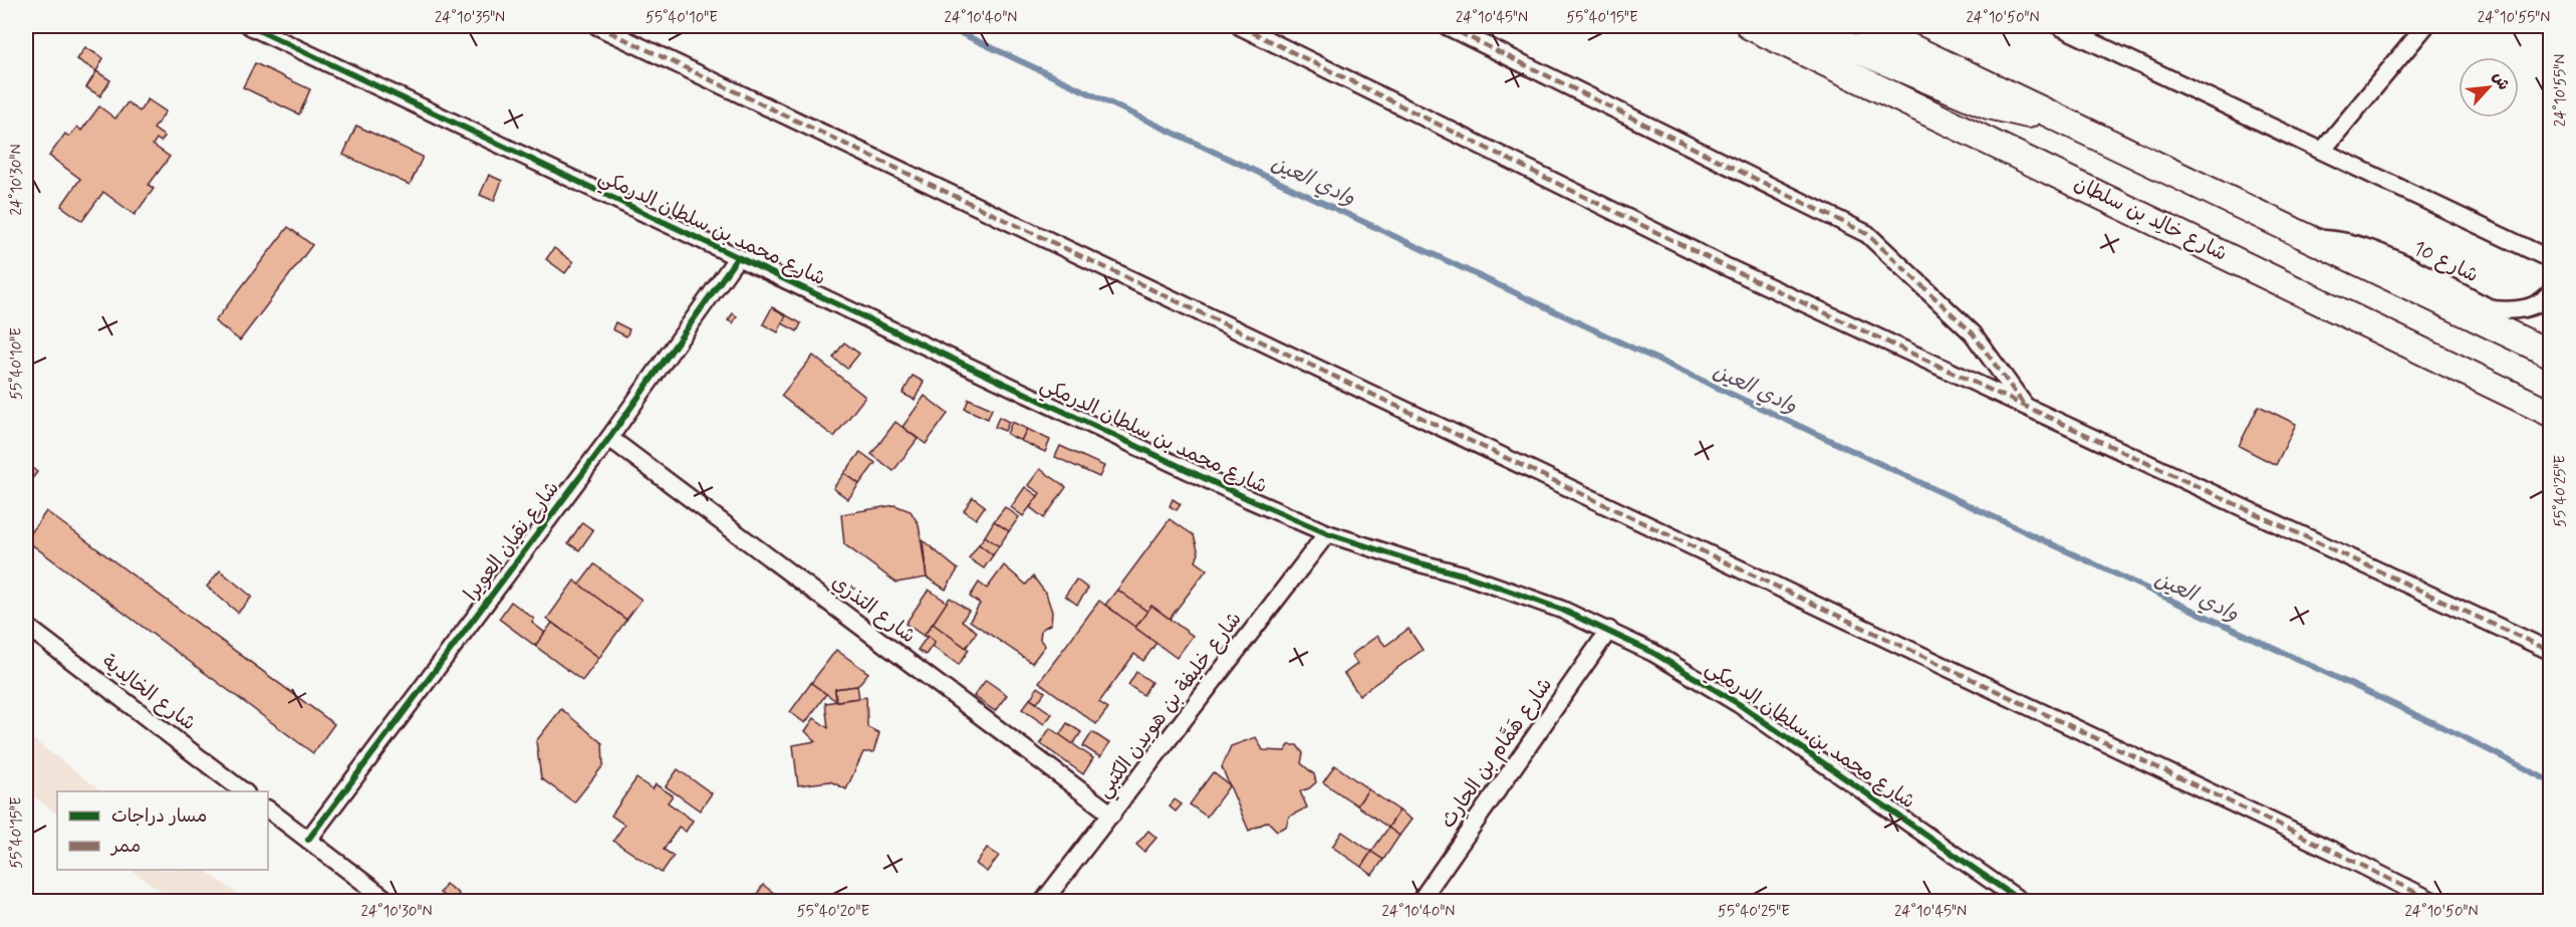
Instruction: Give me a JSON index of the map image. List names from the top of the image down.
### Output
{
  "streets": {
    "main road": ["شارع خالِد بن سلطان"],
    "street": [
      "شارع محمد بن سلطان الدرمكي",
      "شارع 10",
      "شارع نقيان العويرا",
      "شارع التذرّي",
      "شارع الخالِدية",
      "شارع خليفة بن هويدن الكتبي",
      "شارع هَمَّام بن الحارِث"
    ]
  },
  "crossings": [
    ["شارع محمد بن سلطان الدرمكي", "شارع نقيان العويرا"],
    ["شارع محمد بن سلطان الدرمكي", "شارع خليفة بن هويدن الكتبي"],
    ["شارع محمد بن سلطان الدرمكي", "شارع هَمَّام بن الحارِث"],
    ["شارع نقيان العويرا", "شارع التذرّي"],
    ["شارع التذرّي", "شارع خليفة بن هويدن الكتبي"]
  ],
  "water": ["وادي العين"],
  "legend": ["مسار دراجات", "ممر"],
  "north": "top right",
  "coordinates": [
    "24°10'35\"N",
    "55°40'10\"E",
    "24°10'40\"N",
    "24°10'45\"N",
    "55°40'15\"E",
    "24°10'50\"N",
    "24°10'55\"N",
    "24°10'30\"N",
    "55°40'25\"E",
    "55°40'20\"E"
  ]
}
